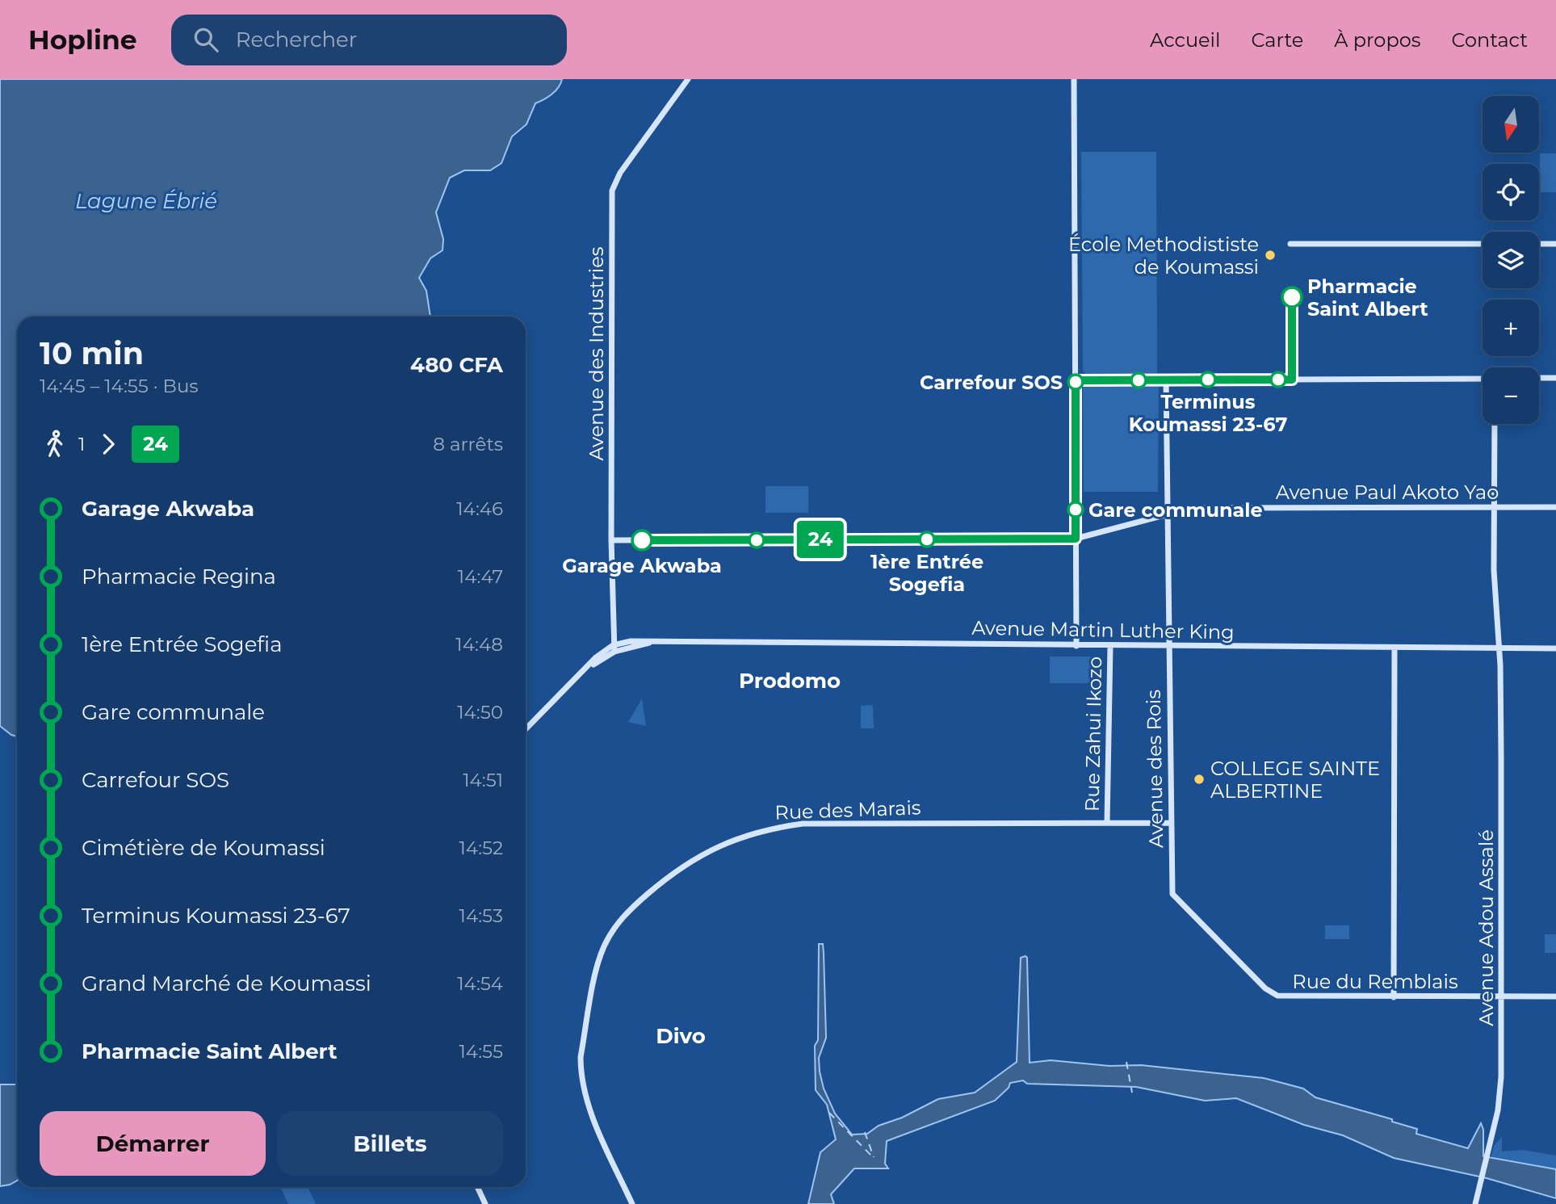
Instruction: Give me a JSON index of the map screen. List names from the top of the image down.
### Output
{
  "streets": {
    "street": [
      "Avenue des Industries",
      "Avenue Paul Akoto Yao",
      "Avenue Martin Luther King",
      "Rue Zahui Ikozo",
      "Avenue des Rois",
      "Rue des Marais",
      "Avenue Adou Assalé",
      "Rue du Remblais"
    ]
  },
  "crossings": [
    ["Avenue des Industries", "Avenue Paul Akoto Yao"],
    ["Avenue des Industries", "Avenue Martin Luther King"],
    ["Avenue Paul Akoto Yao", "Avenue des Rois"],
    ["Avenue Paul Akoto Yao", "Avenue Adou Assalé"],
    ["Avenue Martin Luther King", "Rue Zahui Ikozo"],
    ["Avenue Martin Luther King", "Avenue des Rois"],
    ["Avenue Martin Luther King", "Avenue Adou Assalé"],
    ["Rue Zahui Ikozo", "Rue des Marais"],
    ["Avenue des Rois", "Rue des Marais"],
    ["Avenue des Rois", "Rue du Remblais"],
    ["Avenue Adou Assalé", "Rue du Remblais"]
  ],
  "districts": ["Prodomo", "Divo"],
  "water": ["Lagune Ébrié"],
  "places": [
    "École Methodististe de Koumassi",
    "Pharmacie Saint Albert",
    "Terminus Koumassi 23-67",
    "Carrefour SOS",
    "Gare communale",
    "1ère Entrée Sogefia",
    "Garage Akwaba",
    "COLLEGE SAINTE ALBERTINE"
  ],
  "lines": ["bus line 24"],
  "north": "bottom",
  "page": {
    "header": "Hopline",
    "search": "Rechercher",
    "nav": [
      "Accueil",
      "Carte",
      "À propos",
      "Contact"
    ],
    "on_map": "24",
    "map_buttons": ["+", "−"],
    "heading": ["10 min", "14:45 – 14:55 · Bus", "480 CFA"],
    "legs": ["1", "24", "8 arrêts"],
    "list": [
      {
        "name": "Garage Akwaba",
        "value": "14:46"
      },
      {
        "name": "Pharmacie Regina",
        "value": "14:47"
      },
      {
        "name": "1ère Entrée Sogefia",
        "value": "14:48"
      },
      {
        "name": "Gare communale",
        "value": "14:50"
      },
      {
        "name": "Carrefour SOS",
        "value": "14:51"
      },
      {
        "name": "Cimétière de Koumassi",
        "value": "14:52"
      },
      {
        "name": "Terminus Koumassi 23-67",
        "value": "14:53"
      },
      {
        "name": "Grand Marché de Koumassi",
        "value": "14:54"
      },
      {
        "name": "Pharmacie Saint Albert",
        "value": "14:55"
      }
    ],
    "buttons": ["Démarrer", "Billets"]
  }
}
